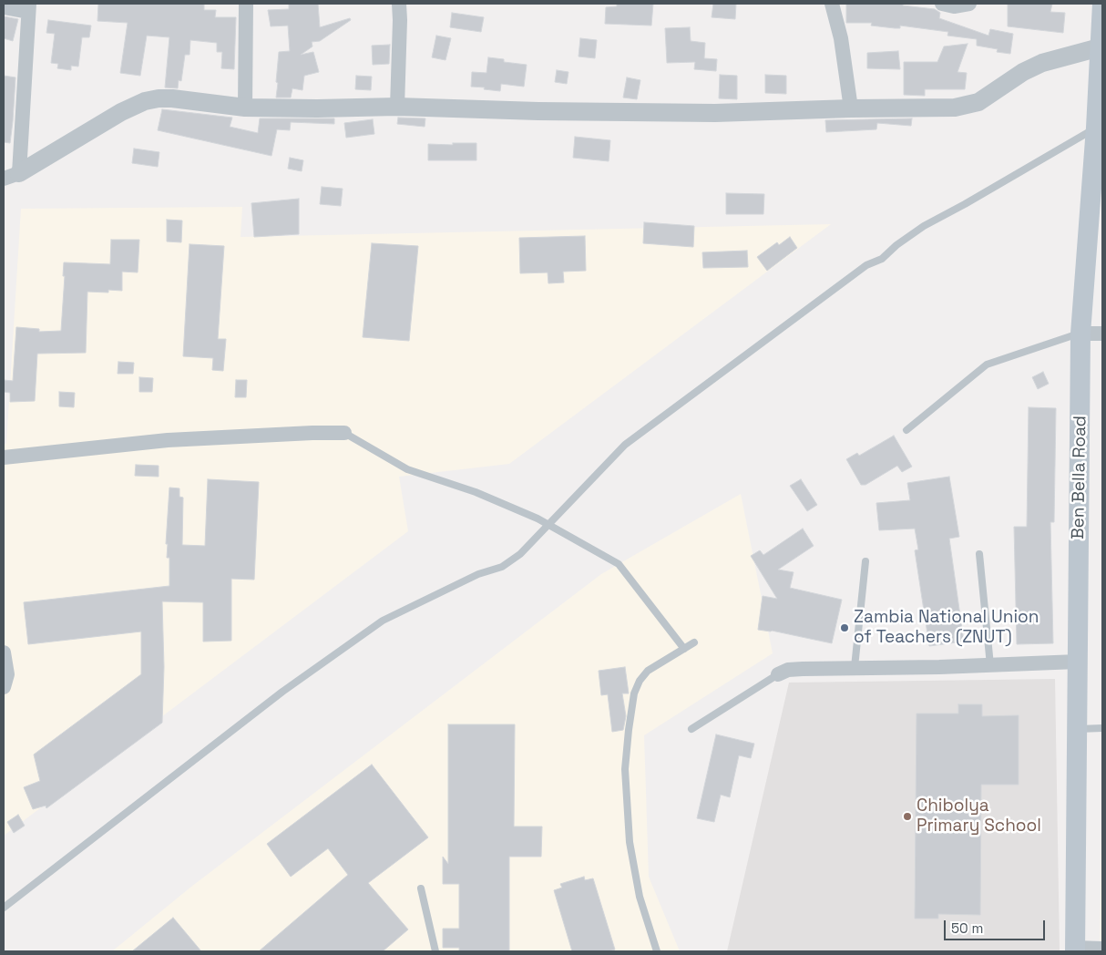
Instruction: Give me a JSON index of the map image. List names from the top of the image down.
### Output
{
  "streets": {
    "main road": ["Ben Bella Road"]
  },
  "places": ["Zambia National Union of Teachers (ZNUT)", "Chibolya Primary School"],
  "scale_bar": "50 m"
}
